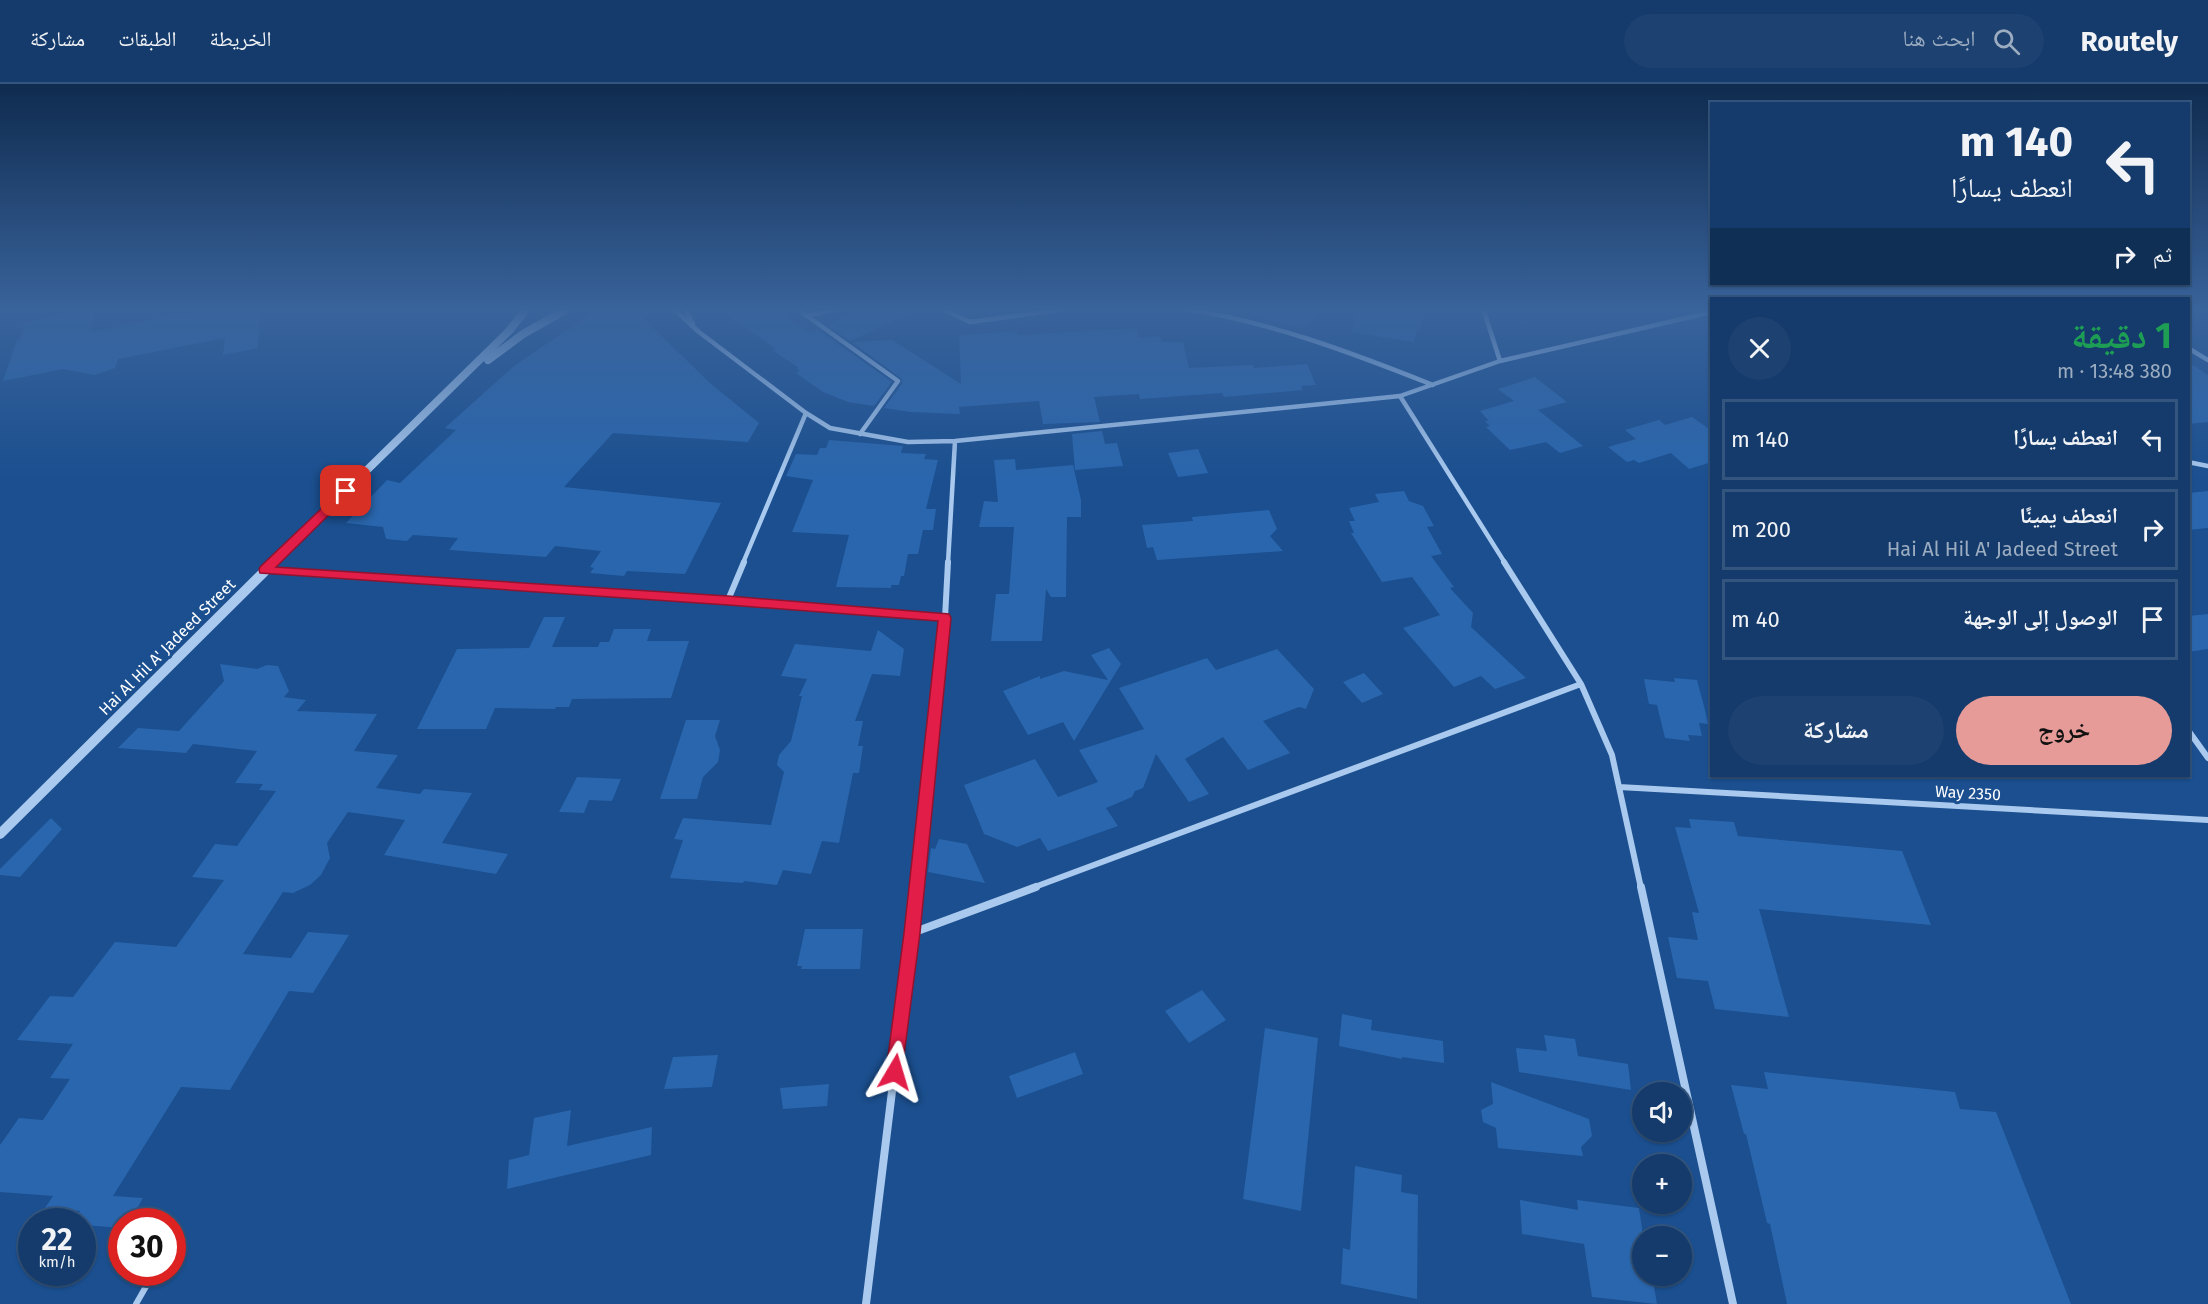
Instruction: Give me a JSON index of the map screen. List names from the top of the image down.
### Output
{
  "streets": {
    "street": ["Hai Al Hil A' Jadeed Street", "Way 2350"]
  },
  "page": {
    "header": "Routely",
    "search": "ابحث هنا",
    "nav": ["الخريطة", "الطبقات", "مشاركة"],
    "turn": ["140 m", "انعطف يسارًا"],
    "then": "ثم",
    "heading": ["1 دقيقة", "380 m · 13:48"],
    "list": [
      {
        "name": "انعطف يسارًا",
        "value": "140 m"
      },
      {
        "name": "انعطف يمينًا",
        "note": "Hai Al Hil A' Jadeed Street",
        "value": "200 m"
      },
      {
        "name": "الوصول إلى الوجهة",
        "value": "40 m"
      }
    ],
    "buttons": ["خروج", "مشاركة"],
    "map_buttons": ["+", "−"],
    "speed": "22 km/h",
    "limit": "30"
  }
}
